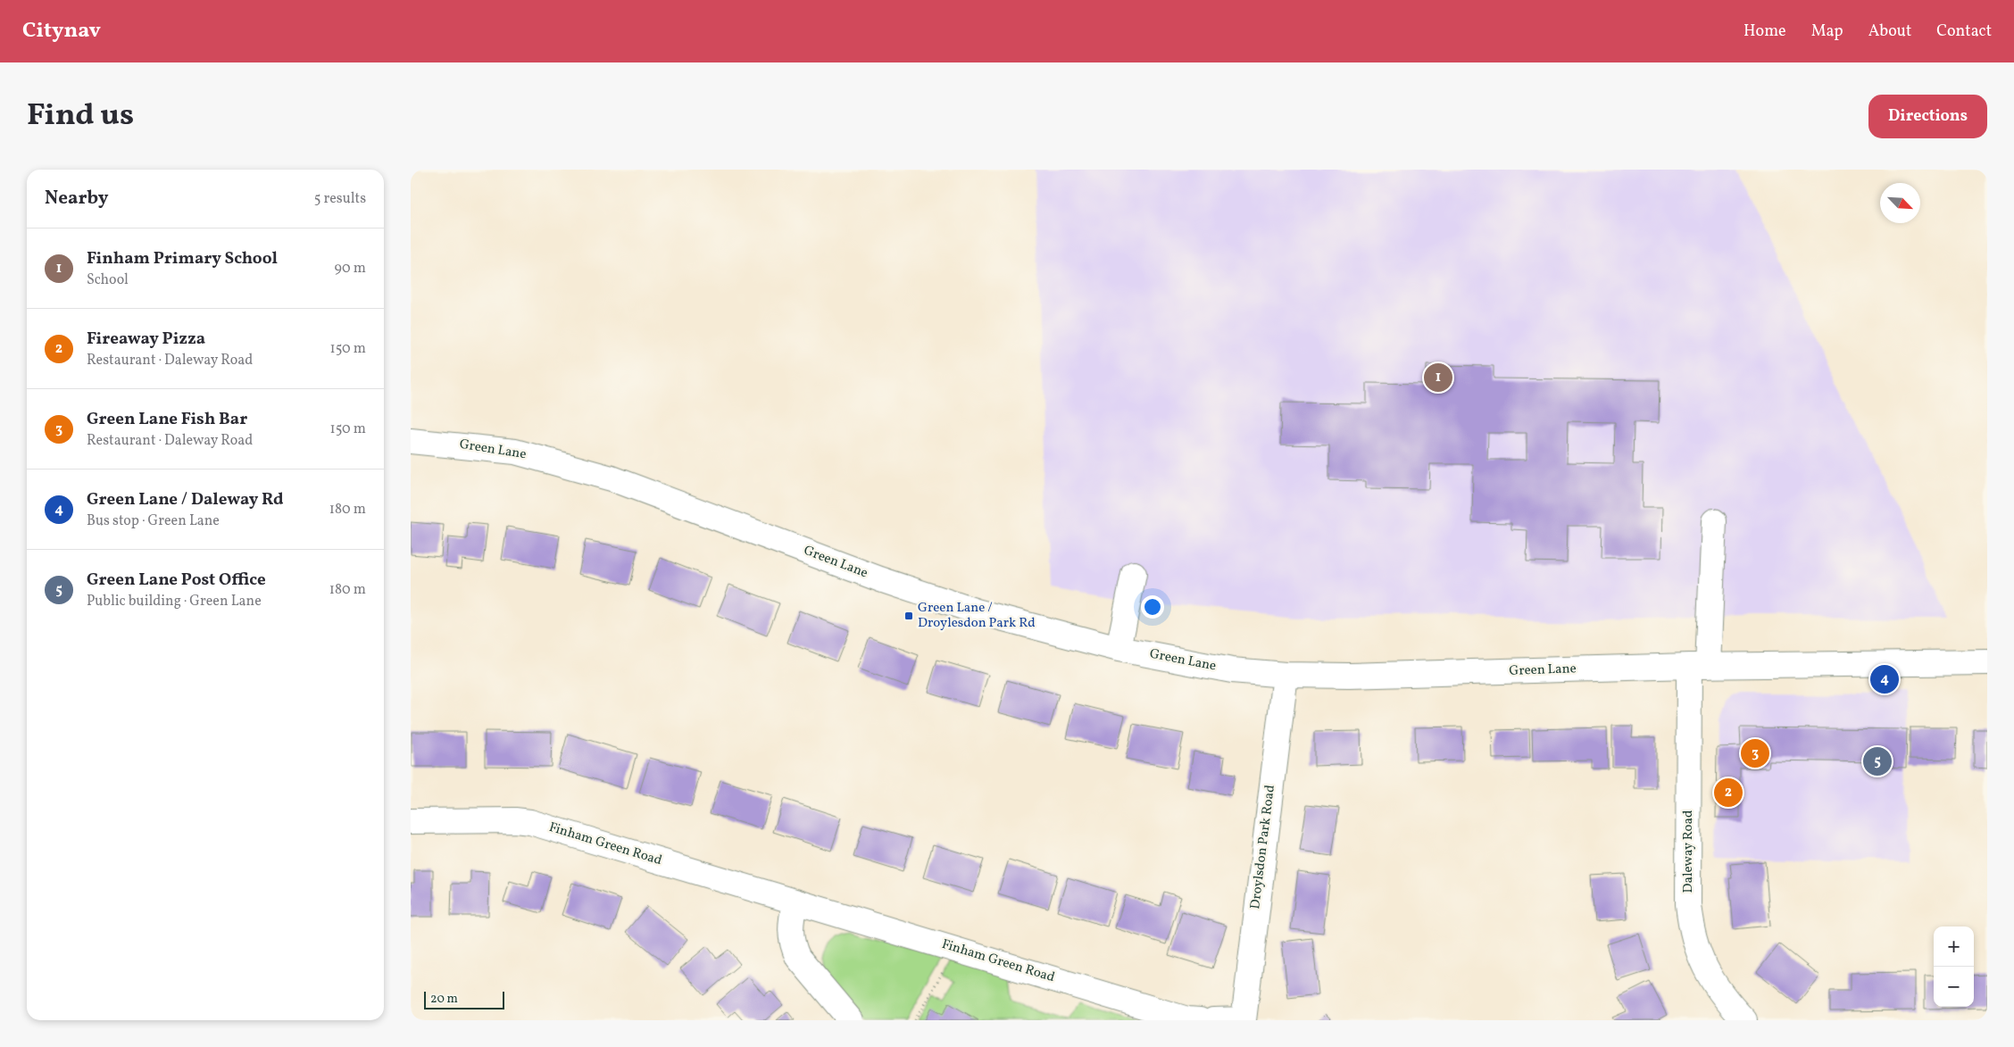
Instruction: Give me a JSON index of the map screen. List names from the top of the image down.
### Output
{
  "streets": {
    "street": [
      "Green Lane",
      "Finham Green Road",
      "Droylsdon Park Road",
      "Daleway Road"
    ]
  },
  "crossings": [
    ["Green Lane", "Droylsdon Park Road"],
    ["Green Lane", "Daleway Road"]
  ],
  "places": {
    "transit": ["Green Lane / Droylesdon Park Rd"]
  },
  "scale_bar": "20 m",
  "north": "bottom right",
  "page": {
    "header": "Citynav",
    "nav": [
      "Home",
      "Map",
      "About",
      "Contact"
    ],
    "title": "Find us",
    "buttons": "Directions",
    "heading": ["Nearby", "5 results"],
    "list": [
      {
        "mark": "1",
        "name": "Finham Primary School",
        "note": "School",
        "value": "90 m"
      },
      {
        "mark": "2",
        "name": "Fireaway Pizza",
        "note": "Restaurant · Daleway Road",
        "value": "150 m"
      },
      {
        "mark": "3",
        "name": "Green Lane Fish Bar",
        "note": "Restaurant · Daleway Road",
        "value": "150 m"
      },
      {
        "mark": "4",
        "name": "Green Lane / Daleway Rd",
        "note": "Bus stop · Green Lane",
        "value": "180 m"
      },
      {
        "mark": "5",
        "name": "Green Lane Post Office",
        "note": "Public building · Green Lane",
        "value": "180 m"
      }
    ],
    "pins": [
      "1",
      "4",
      "3",
      "5",
      "2"
    ],
    "map_buttons": ["+", "−"],
    "scale": "20 m"
  }
}
